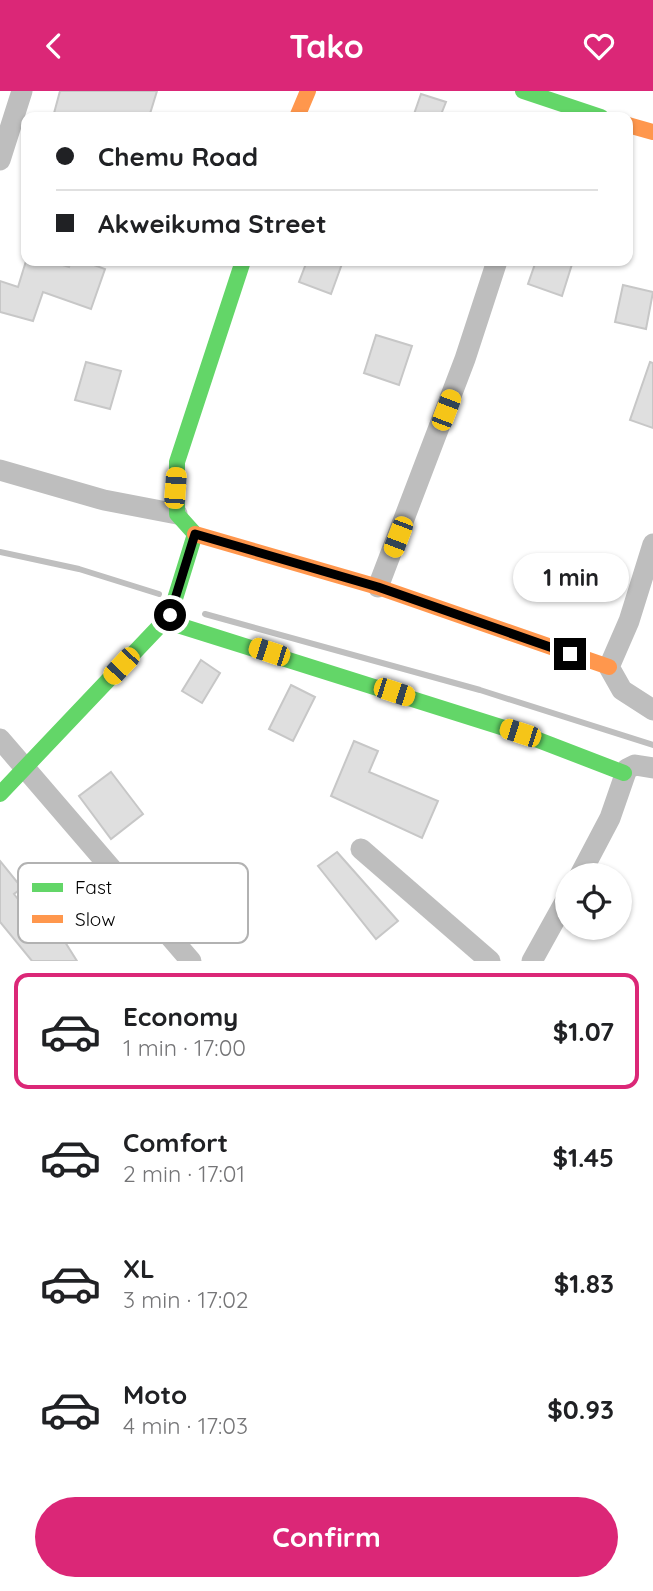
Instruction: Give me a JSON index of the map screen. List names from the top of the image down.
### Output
{
  "legend": ["Fast", "Slow"],
  "page": {
    "header": "Tako",
    "banner": ["Chemu Road", "Akweikuma Street"],
    "bubble": "1 min",
    "list": [
      {
        "name": "Economy",
        "note": "1 min · 17:00",
        "value": "$1.07"
      },
      {
        "name": "Comfort",
        "note": "2 min · 17:01",
        "value": "$1.45"
      },
      {
        "name": "XL",
        "note": "3 min · 17:02",
        "value": "$1.83"
      },
      {
        "name": "Moto",
        "note": "4 min · 17:03",
        "value": "$0.93"
      }
    ],
    "buttons": "Confirm"
  }
}
